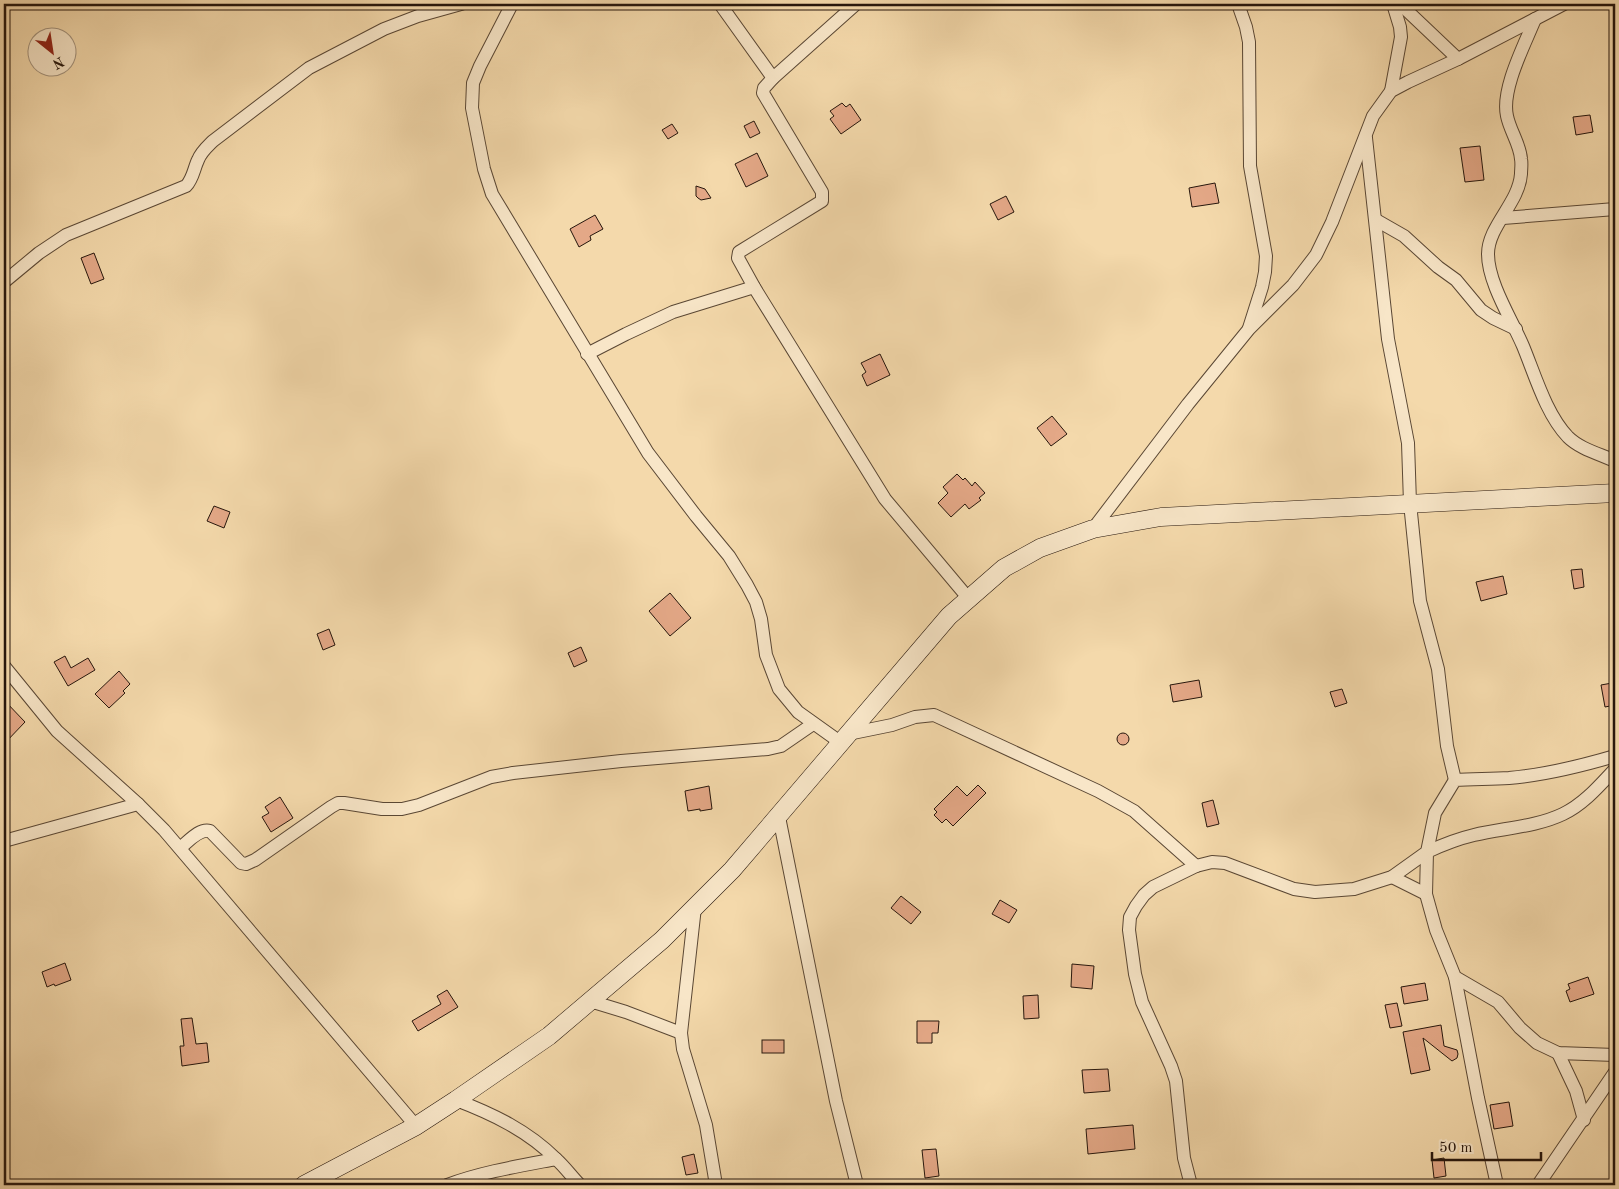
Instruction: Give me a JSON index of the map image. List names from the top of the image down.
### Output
{
  "scale_bar": "50 m",
  "north": "bottom right"
}
